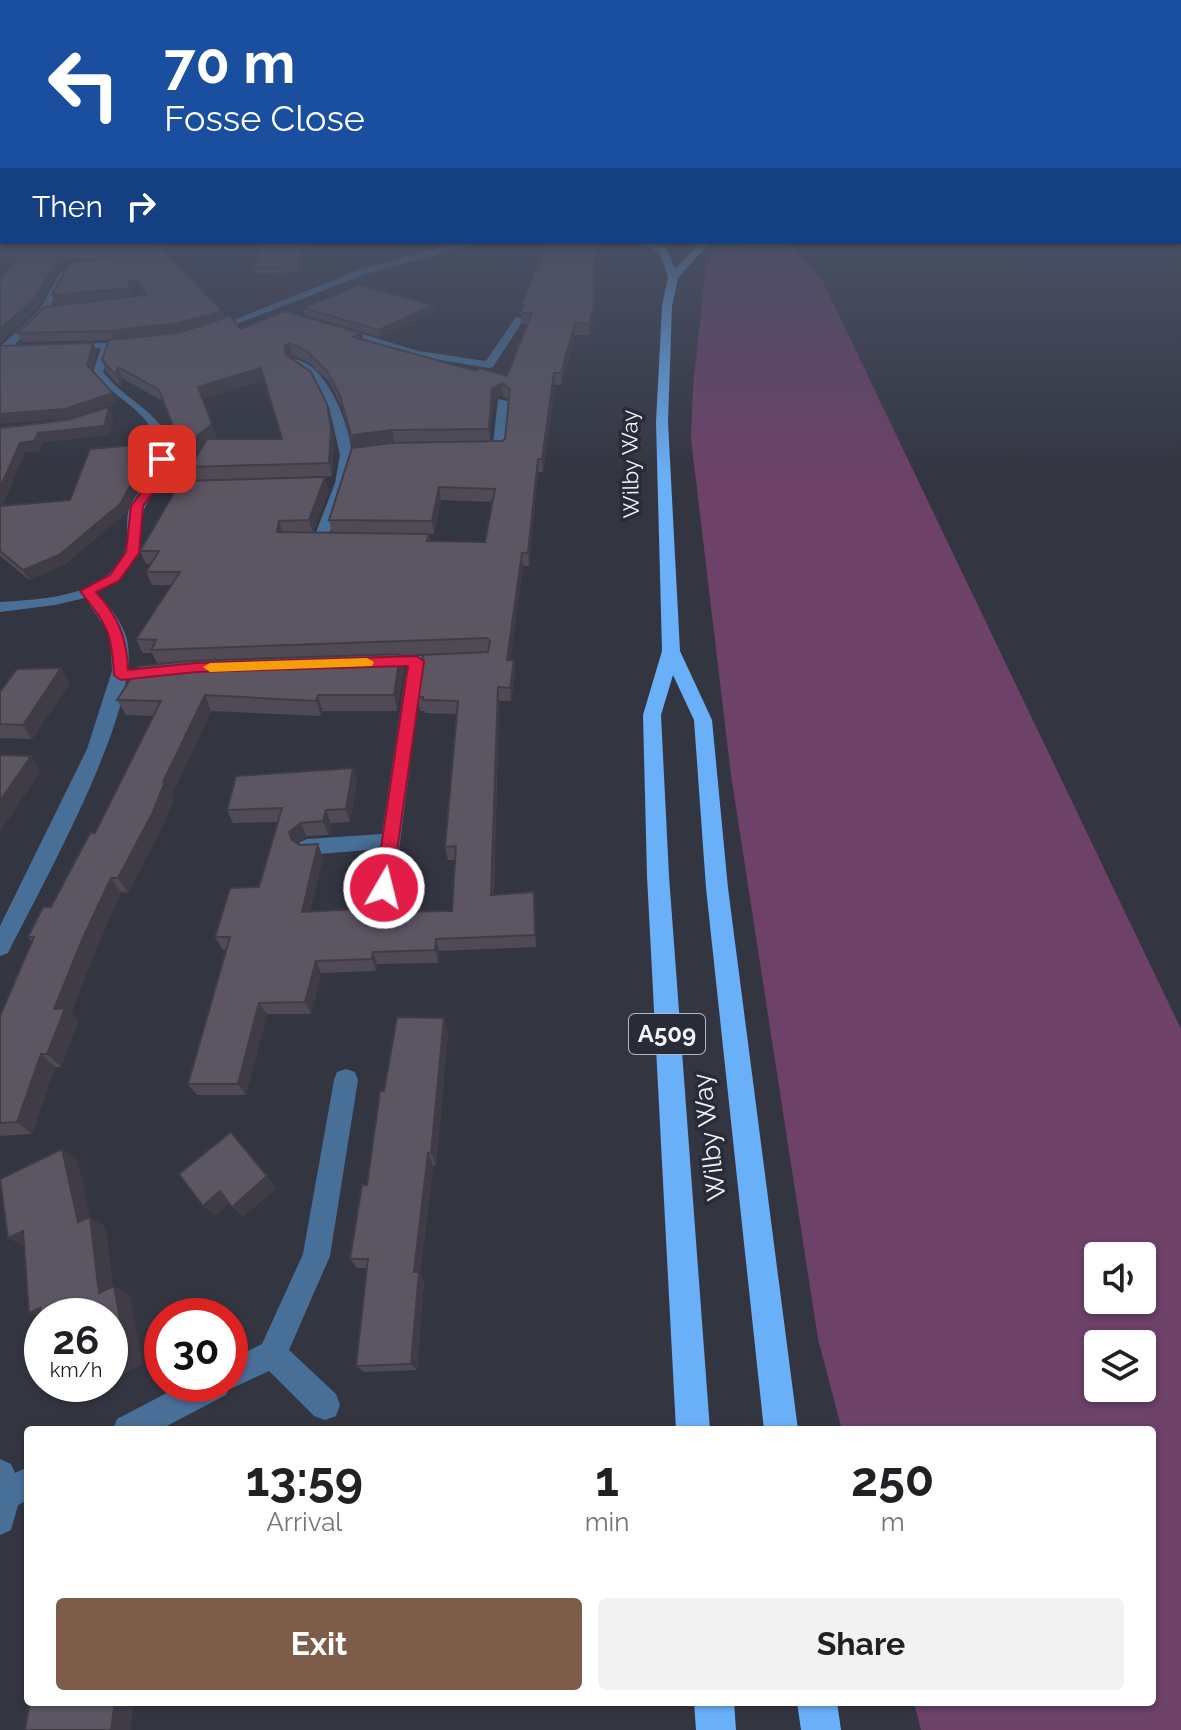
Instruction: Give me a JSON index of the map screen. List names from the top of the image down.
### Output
{
  "streets": {
    "highway": ["Wilby Way", "A509"]
  },
  "page": {
    "turn": ["70 m", "Fosse Close"],
    "then": "Then",
    "speed": "26 km/h",
    "limit": "30",
    "eta": [
      "13:59",
      "Arrival",
      "1",
      "min",
      "250",
      "m"
    ],
    "buttons": ["Exit", "Share"]
  }
}
